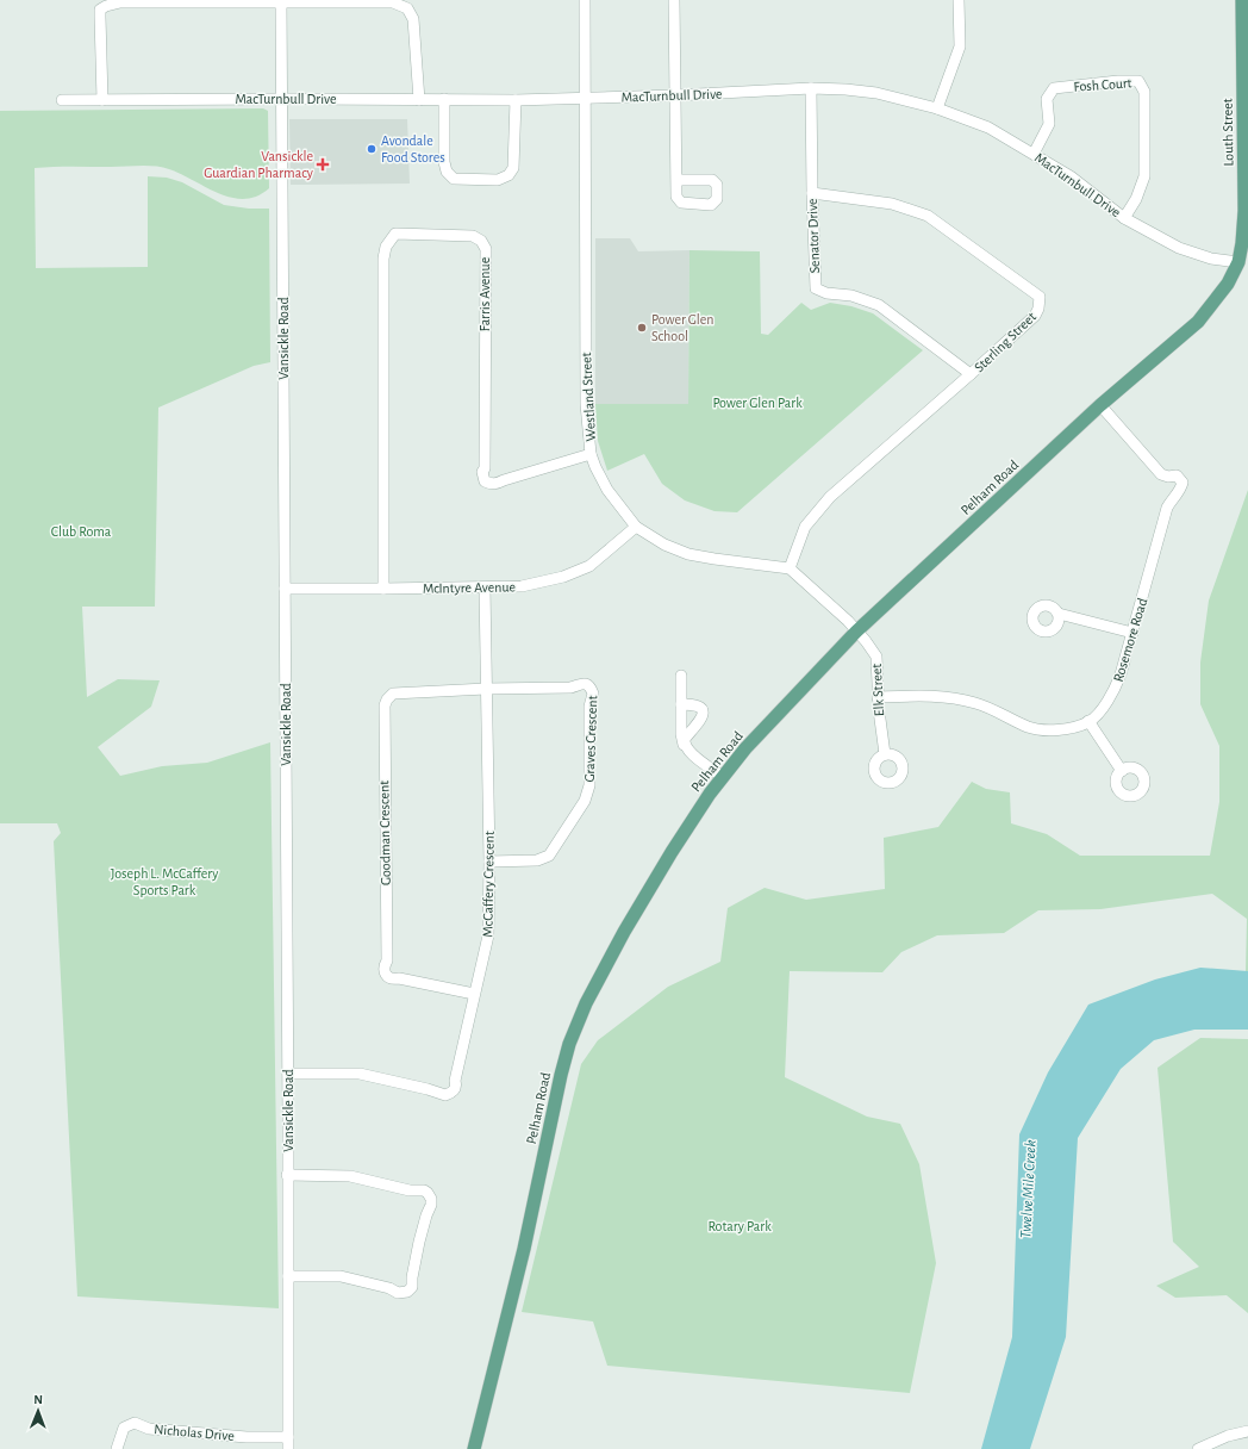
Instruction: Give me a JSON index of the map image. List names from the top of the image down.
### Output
{
  "streets": {
    "main road": ["Louth Street", "Pelham Road"],
    "street": [
      "Fosh Court",
      "MacTurnbull Drive",
      "Senator Drive",
      "Farris Avenue",
      "Vansickle Road",
      "Sterling Street",
      "Westland Street",
      "McIntyre Avenue",
      "Rosemore Road",
      "Elk Street",
      "Graves Crescent",
      "Goodman Crescent",
      "McCaffery Crescent",
      "Nicholas Drive"
    ]
  },
  "crossings": [
    ["Fosh Court", "MacTurnbull Drive"],
    ["MacTurnbull Drive", "Louth Street"],
    ["MacTurnbull Drive", "Senator Drive"],
    ["MacTurnbull Drive", "Vansickle Road"],
    ["MacTurnbull Drive", "Westland Street"],
    ["MacTurnbull Drive", "Pelham Road"],
    ["Louth Street", "Pelham Road"],
    ["Senator Drive", "Sterling Street"],
    ["Farris Avenue", "Westland Street"],
    ["Farris Avenue", "McIntyre Avenue"],
    ["Vansickle Road", "McIntyre Avenue"],
    ["Vansickle Road", "McCaffery Crescent"],
    ["Vansickle Road", "Nicholas Drive"],
    ["Sterling Street", "Westland Street"],
    ["Westland Street", "McIntyre Avenue"],
    ["Pelham Road", "Rosemore Road"],
    ["Pelham Road", "Elk Street"],
    ["McIntyre Avenue", "McCaffery Crescent"],
    ["Rosemore Road", "Elk Street"],
    ["Graves Crescent", "Goodman Crescent"],
    ["Graves Crescent", "McCaffery Crescent"],
    ["Goodman Crescent", "McCaffery Crescent"]
  ],
  "water": ["Twelve Mile Creek"],
  "parks": [
    "Power Glen Park",
    "Club Roma",
    "Joseph L. McCaffery Sports Park",
    "Rotary Park"
  ],
  "places": {
    "other": ["Avondale Food Stores", "Power Glen School"],
    "health": ["Vansickle Guardian Pharmacy"]
  },
  "north": "top"
}
